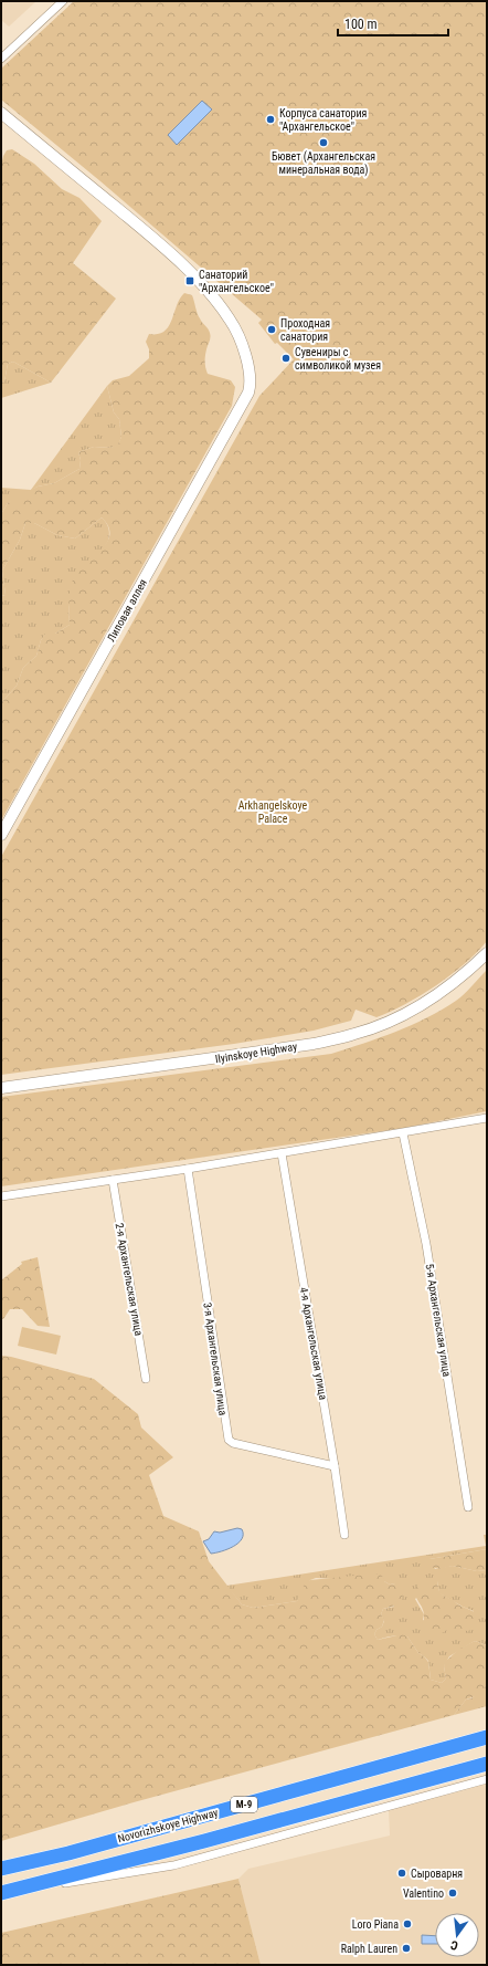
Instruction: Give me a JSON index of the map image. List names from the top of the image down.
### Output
{
  "streets": {
    "highway": ["М-9", "Novorizhskoye Highway"],
    "street": [
      "Липовая аллея",
      "Ilyinskoye Highway",
      "2-я Архангельская улица",
      "5-я Архангельская улица",
      "4-я Архангельская улица",
      "3-я Архангельская улица"
    ]
  },
  "crossings": [
    ["4-я Архангельская улица", "3-я Архангельская улица"]
  ],
  "parks": ["Arkhangelskoye Palace"],
  "places": {
    "other": [
      "Корпуса санатория \"Архангельское\"",
      "Бювет (Архангельская минеральная вода)",
      "Проходная санатория",
      "Сувениры с символикой музея",
      "Сыроварня",
      "Valentino",
      "Loro Piana",
      "Ralph Lauren"
    ],
    "transit": ["Санаторий \"Архангельское\""]
  },
  "scale_bar": "100 m",
  "north": "bottom"
}
